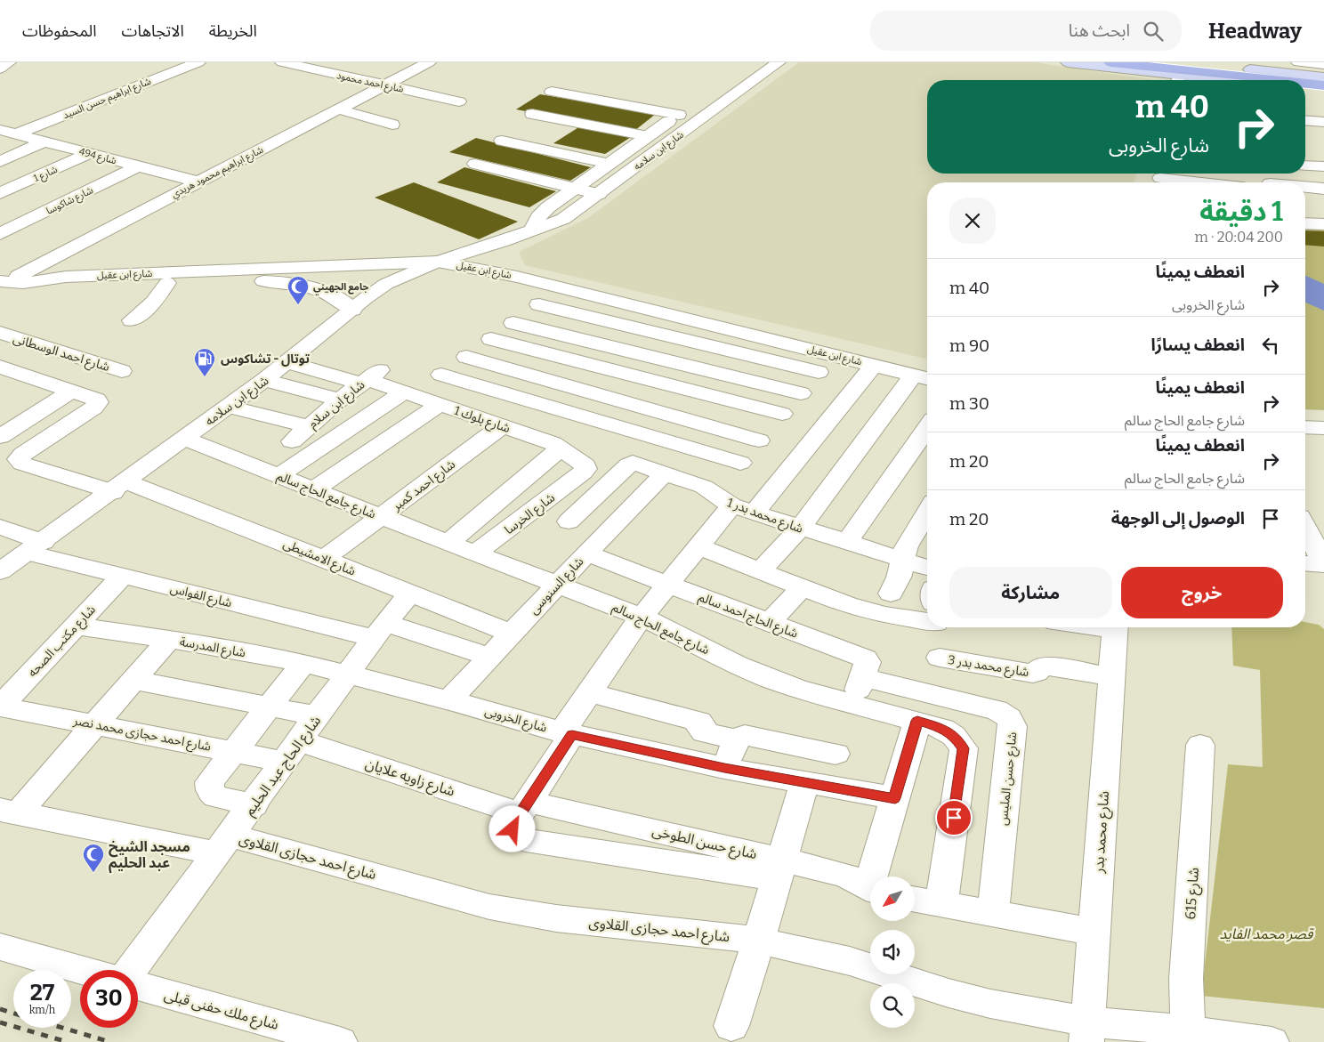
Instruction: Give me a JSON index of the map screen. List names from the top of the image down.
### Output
{
  "streets": {
    "street": [
      "شارع احمد محمود",
      "شارع ابراهيم حسن السيد",
      "شارع ابن سلامه",
      "شارع 494",
      "شارع ابراهيم محمود هريدي",
      "شارع 1",
      "شارع شاكوسا",
      "شارع ابن عقيل",
      "شارع احمد الوسطانى",
      "شارع ابن سلام",
      "شارع بلوك 1",
      "شارع احمد كمبر",
      "شارع جامع الحاج سالم",
      "شارع الخرسا",
      "شارع محمد بدر 1",
      "شارع الامشيطى",
      "شارع السنوسى",
      "شارع الفواس",
      "شارع الحاج احمد سالم",
      "شارع مكتب الصحه",
      "شارع المدرسة",
      "شارع محمد بدر 3",
      "شارع الخروبى",
      "شارع احمد حجازى محمد نصر",
      "شارع الحاج عبد الحليم",
      "شارع زاويه علايان",
      "شارع حسن المليس",
      "شارع محمد بدر",
      "شارع حسن الطوخى",
      "شارع احمد حجازى القلاوى",
      "شارع 615",
      "شارع ملك حفنى قبلى"
    ]
  },
  "crossings": [
    ["شارع احمد محمود", "شارع ابراهيم محمود هريدي"],
    ["شارع ابراهيم حسن السيد", "شارع 494"],
    ["شارع ابن سلامه", "شارع ابن عقيل"],
    ["شارع ابن سلامه", "شارع بلوك 1"],
    ["شارع ابن سلامه", "شارع جامع الحاج سالم"],
    ["شارع ابن سلامه", "شارع الامشيطى"],
    ["شارع ابن سلامه", "شارع الفواس"],
    ["شارع 494", "شارع ابراهيم محمود هريدي"],
    ["شارع 494", "شارع 1"],
    ["شارع 494", "شارع شاكوسا"],
    ["شارع ابراهيم محمود هريدي", "شارع ابن عقيل"],
    ["شارع ابن سلام", "شارع بلوك 1"],
    ["شارع بلوك 1", "شارع احمد كمبر"],
    ["شارع بلوك 1", "شارع الخرسا"],
    ["شارع احمد كمبر", "شارع جامع الحاج سالم"],
    ["شارع احمد كمبر", "شارع الامشيطى"],
    ["شارع جامع الحاج سالم", "شارع الخرسا"],
    ["شارع جامع الحاج سالم", "شارع السنوسى"],
    ["شارع جامع الحاج سالم", "شارع الحاج احمد سالم"],
    ["شارع محمد بدر 1", "شارع السنوسى"],
    ["شارع الامشيطى", "شارع السنوسى"],
    ["شارع الامشيطى", "شارع الحاج عبد الحليم"],
    ["شارع السنوسى", "شارع الفواس"],
    ["شارع السنوسى", "شارع الحاج احمد سالم"],
    ["شارع السنوسى", "شارع الخروبى"],
    ["شارع الفواس", "شارع مكتب الصحه"],
    ["شارع الفواس", "شارع الحاج عبد الحليم"],
    ["شارع الحاج احمد سالم", "شارع حسن المليس"],
    ["شارع مكتب الصحه", "شارع المدرسة"],
    ["شارع مكتب الصحه", "شارع احمد حجازى محمد نصر"],
    ["شارع المدرسة", "شارع الخروبى"],
    ["شارع المدرسة", "شارع الحاج عبد الحليم"],
    ["شارع محمد بدر 3", "شارع محمد بدر"],
    ["شارع الخروبى", "شارع الحاج عبد الحليم"],
    ["شارع احمد حجازى محمد نصر", "شارع الحاج عبد الحليم"],
    ["شارع احمد حجازى محمد نصر", "شارع زاويه علايان"],
    ["شارع الحاج عبد الحليم", "شارع زاويه علايان"],
    ["شارع الحاج عبد الحليم", "شارع احمد حجازى القلاوى"],
    ["شارع زاويه علايان", "شارع حسن الطوخى"],
    ["شارع محمد بدر", "شارع احمد حجازى القلاوى"],
    ["شارع احمد حجازى القلاوى", "شارع 615"]
  ],
  "parks": ["قصر محمد الفايد"],
  "places": {
    "mosque": ["جامع الجهيني", "مسجد الشيخ عبد الحليم"],
    "fuel station": ["توتال - تشاكوس"]
  },
  "north": "bottom left",
  "page": {
    "header": "Headway",
    "search": "ابحث هنا",
    "nav": ["الخريطة", "الاتجاهات", "المحفوظات"],
    "turn": ["40 m", "شارع الخروبى"],
    "heading": ["1 دقيقة", "200 m · 20:04"],
    "list": [
      {
        "name": "انعطف يمينًا",
        "note": "شارع الخروبى",
        "value": "40 m"
      },
      {
        "name": "انعطف يسارًا",
        "value": "90 m"
      },
      {
        "name": "انعطف يمينًا",
        "note": "شارع جامع الحاج سالم",
        "value": "30 m"
      },
      {
        "name": "انعطف يمينًا",
        "note": "شارع جامع الحاج سالم",
        "value": "20 m"
      },
      {
        "name": "الوصول إلى الوجهة",
        "value": "20 m"
      }
    ],
    "buttons": ["خروج", "مشاركة"],
    "speed": "27 km/h",
    "limit": "30"
  }
}
